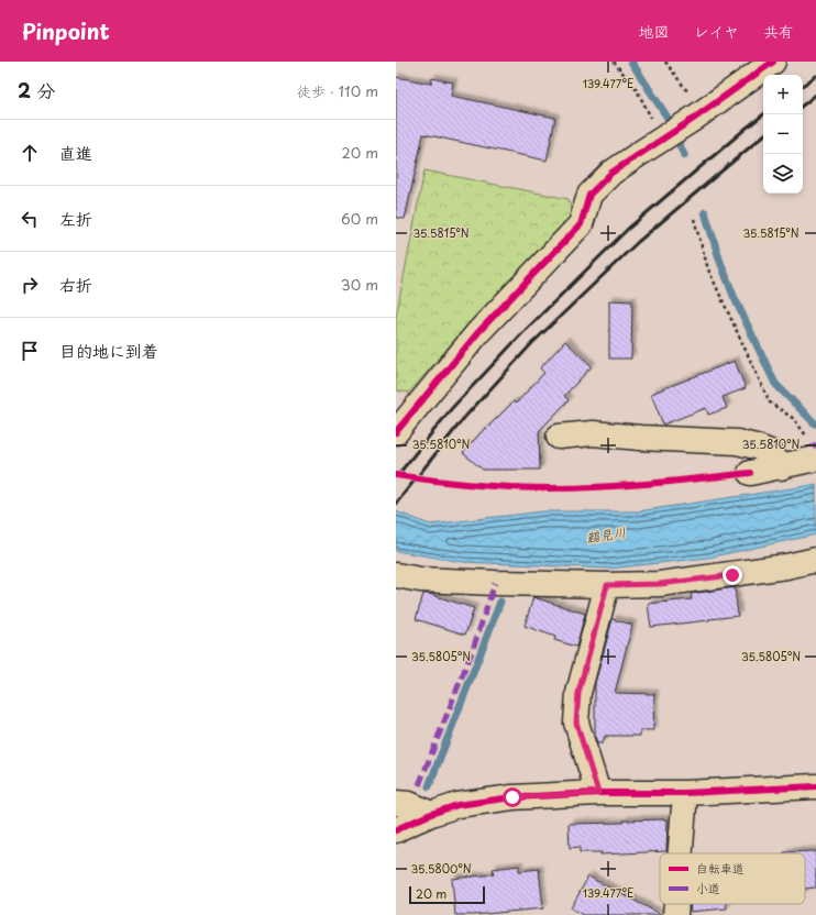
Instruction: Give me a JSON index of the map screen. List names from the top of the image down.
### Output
{
  "water": ["鶴見川"],
  "legend": ["自転車道", "小道"],
  "scale_bar": "20 m",
  "page": {
    "header": "Pinpoint",
    "nav": ["地図", "レイヤ", "共有"],
    "heading": ["2 分", "徒歩 · 110 m"],
    "map_buttons": ["+", "−"],
    "list": [
      ["直進", "20 m"],
      ["左折", "60 m"],
      ["右折", "30 m"],
      "目的地に到着"
    ],
    "scale": "20 m"
  },
  "coordinates": [
    "139.477°E",
    "35.5815°N",
    "35.5810°N",
    "35.5805°N",
    "35.5800°N"
  ]
}
